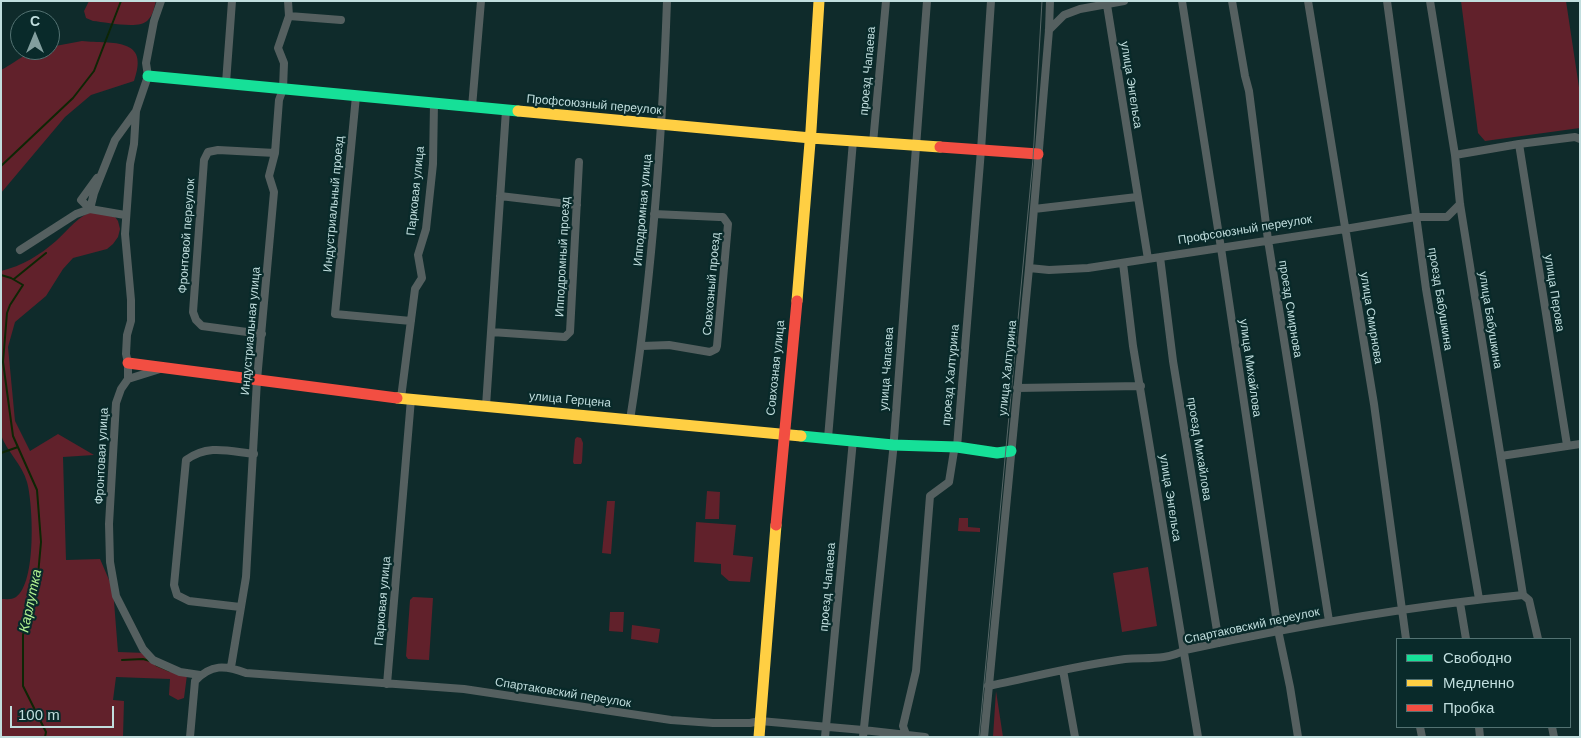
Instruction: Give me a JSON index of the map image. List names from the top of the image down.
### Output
{
  "streets": {
    "street": [
      "проезд Чапаева",
      "улица Энгельса",
      "Профсоюзный переулок",
      "Парковая улица",
      "Индустриальный проезд",
      "Ипподромная улица",
      "Фронтовой переулок",
      "Ипподромный проезд",
      "Совхозный проезд",
      "улица Перова",
      "проезд Бабушкина",
      "проезд Смирнова",
      "улица Смирнова",
      "улица Бабушкина",
      "Индустриальная улица",
      "Совхозная улица",
      "улица Халтурина",
      "улица Михайлова",
      "улица Чапаева",
      "проезд Халтурина",
      "улица Герцена",
      "проезд Михайлова",
      "Фронтовая улица",
      "Спартаковский переулок"
    ]
  },
  "crossings": [
    ["проезд Чапаева", "Профсоюзный переулок"],
    ["проезд Чапаева", "улица Герцена"],
    ["проезд Чапаева", "Спартаковский переулок"],
    ["улица Энгельса", "Профсоюзный переулок"],
    ["улица Энгельса", "Спартаковский переулок"],
    ["Профсоюзный переулок", "Парковая улица"],
    ["Профсоюзный переулок", "Индустриальный проезд"],
    ["Профсоюзный переулок", "Ипподромная улица"],
    ["Профсоюзный переулок", "проезд Бабушкина"],
    ["Профсоюзный переулок", "проезд Смирнова"],
    ["Профсоюзный переулок", "улица Смирнова"],
    ["Профсоюзный переулок", "Индустриальная улица"],
    ["Профсоюзный переулок", "Совхозная улица"],
    ["Профсоюзный переулок", "улица Халтурина"],
    ["Профсоюзный переулок", "улица Михайлова"],
    ["Профсоюзный переулок", "улица Чапаева"],
    ["Профсоюзный переулок", "проезд Халтурина"],
    ["Профсоюзный переулок", "проезд Михайлова"],
    ["Профсоюзный переулок", "Фронтовая улица"],
    ["Парковая улица", "Индустриальный проезд"],
    ["Парковая улица", "улица Герцена"],
    ["Парковая улица", "Спартаковский переулок"],
    ["Ипподромная улица", "Совхозный проезд"],
    ["Ипподромная улица", "улица Герцена"],
    ["Фронтовой переулок", "Индустриальная улица"],
    ["проезд Бабушкина", "Спартаковский переулок"],
    ["проезд Смирнова", "Спартаковский переулок"],
    ["улица Смирнова", "Спартаковский переулок"],
    ["улица Бабушкина", "Спартаковский переулок"],
    ["Индустриальная улица", "улица Герцена"],
    ["Индустриальная улица", "Спартаковский переулок"],
    ["Совхозная улица", "улица Герцена"],
    ["Совхозная улица", "Спартаковский переулок"],
    ["улица Халтурина", "улица Герцена"],
    ["улица Халтурина", "Спартаковский переулок"],
    ["улица Михайлова", "Спартаковский переулок"],
    ["улица Чапаева", "улица Герцена"],
    ["улица Чапаева", "Спартаковский переулок"],
    ["проезд Халтурина", "улица Герцена"],
    ["проезд Халтурина", "Спартаковский переулок"],
    ["улица Герцена", "Фронтовая улица"],
    ["проезд Михайлова", "Спартаковский переулок"],
    ["Фронтовая улица", "Спартаковский переулок"]
  ],
  "water": ["Карлутка"],
  "legend": ["Свободно", "Медленно", "Пробка"],
  "scale_bar": "100 m",
  "north": "top"
}
